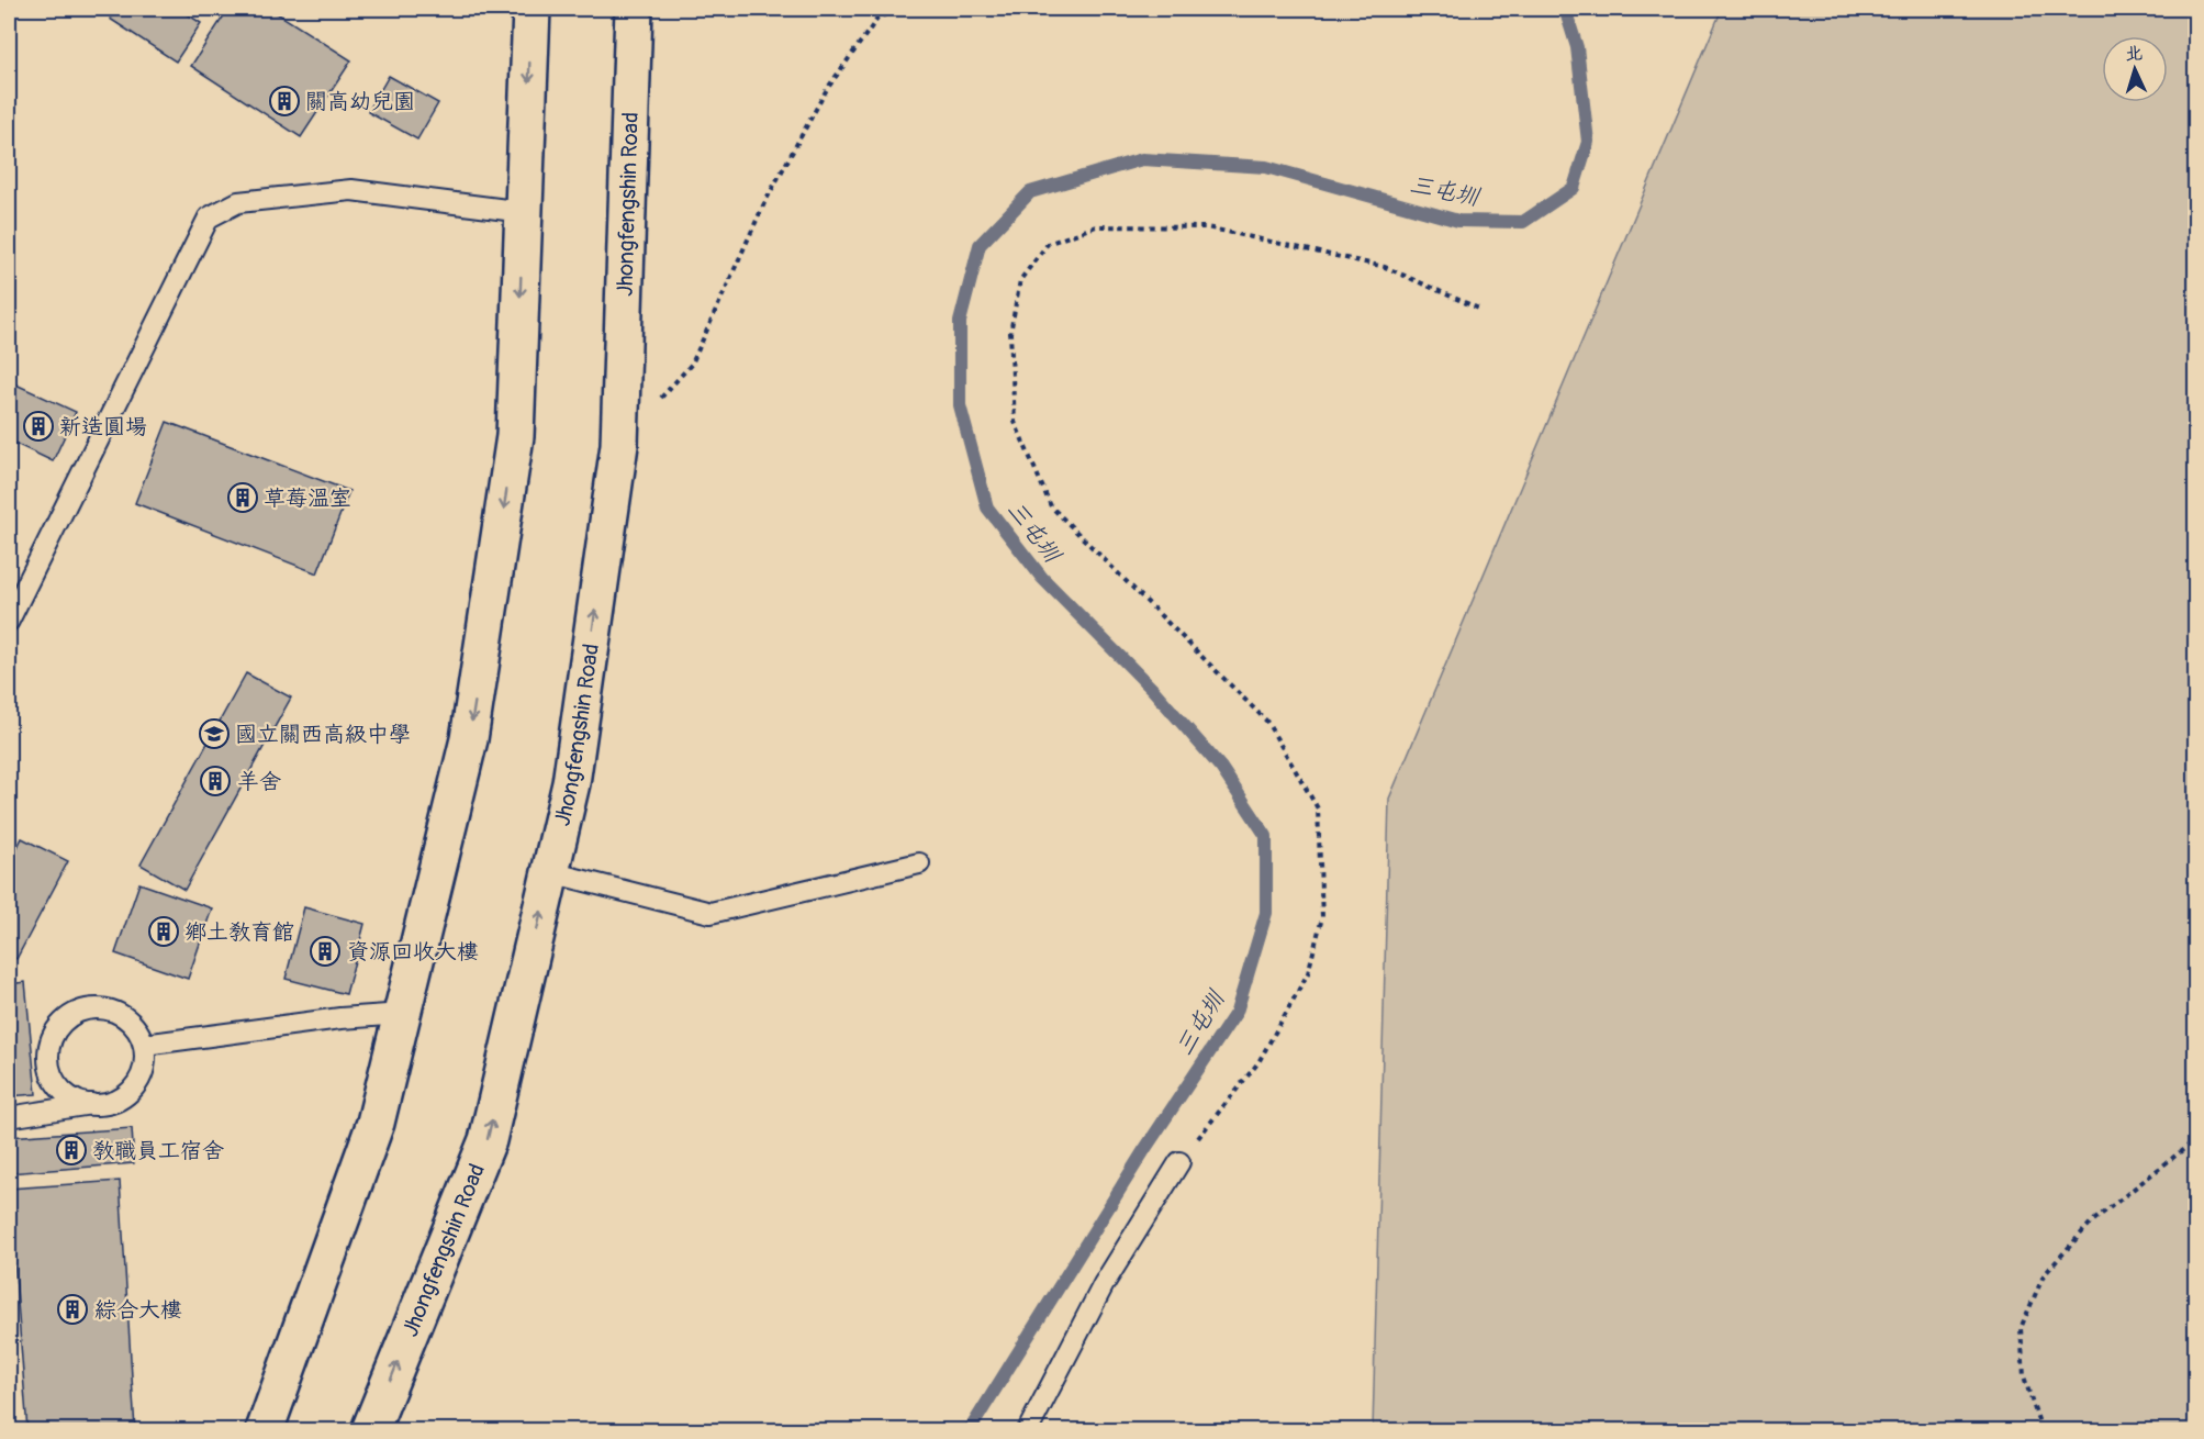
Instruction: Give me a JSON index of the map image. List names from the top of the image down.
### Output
{
  "streets": {
    "main road": ["Jhongfengshin Road"]
  },
  "water": ["三屯圳"],
  "places": {
    "building": [
      "關高幼兒園",
      "新造圓場",
      "草莓溫室",
      "羊舍",
      "鄉土教育館",
      "資源回收大樓",
      "教職員工宿舍",
      "綜合大樓"
    ],
    "school or university": ["國立關西高級中學"]
  },
  "north": "top"
}
